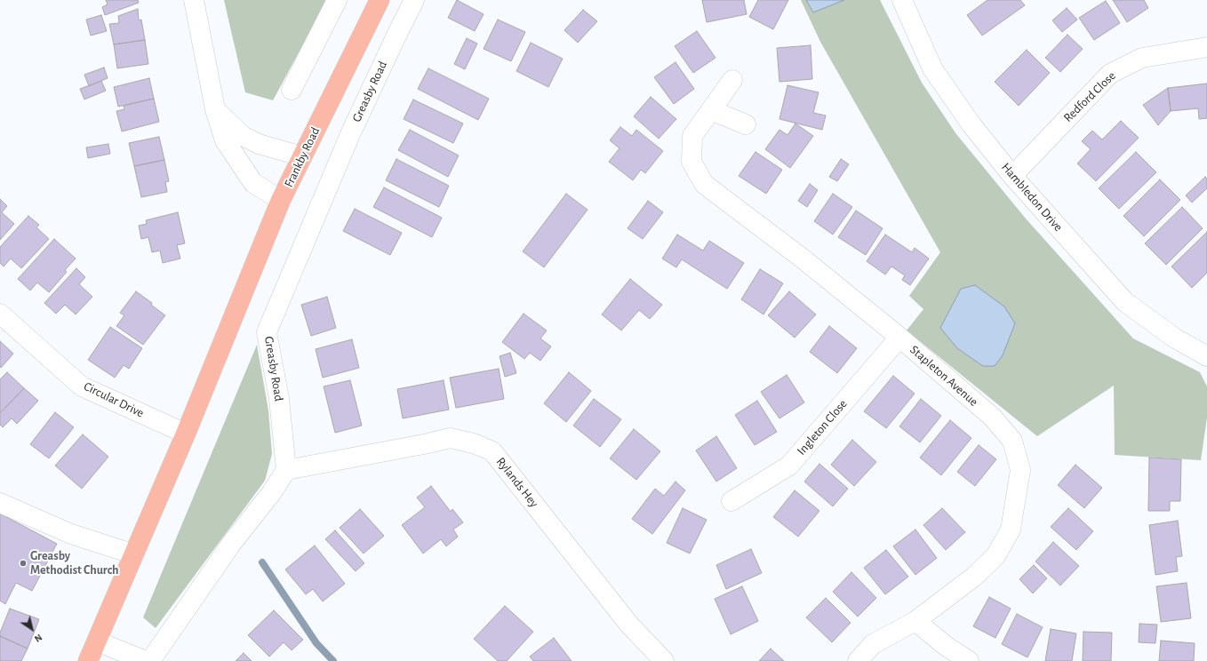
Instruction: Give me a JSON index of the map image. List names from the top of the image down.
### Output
{
  "streets": {
    "main road": ["Frankby Road"],
    "street": [
      "Greasby Road",
      "Redford Close",
      "Hambledon Drive",
      "Stapleton Avenue",
      "Circular Drive",
      "Ingleton Close",
      "Rylands Hey"
    ]
  },
  "crossings": [
    ["Greasby Road", "Rylands Hey"],
    ["Redford Close", "Hambledon Drive"],
    ["Frankby Road", "Circular Drive"],
    ["Stapleton Avenue", "Ingleton Close"]
  ],
  "places": ["Greasby Methodist Church"],
  "north": "bottom right"
}
